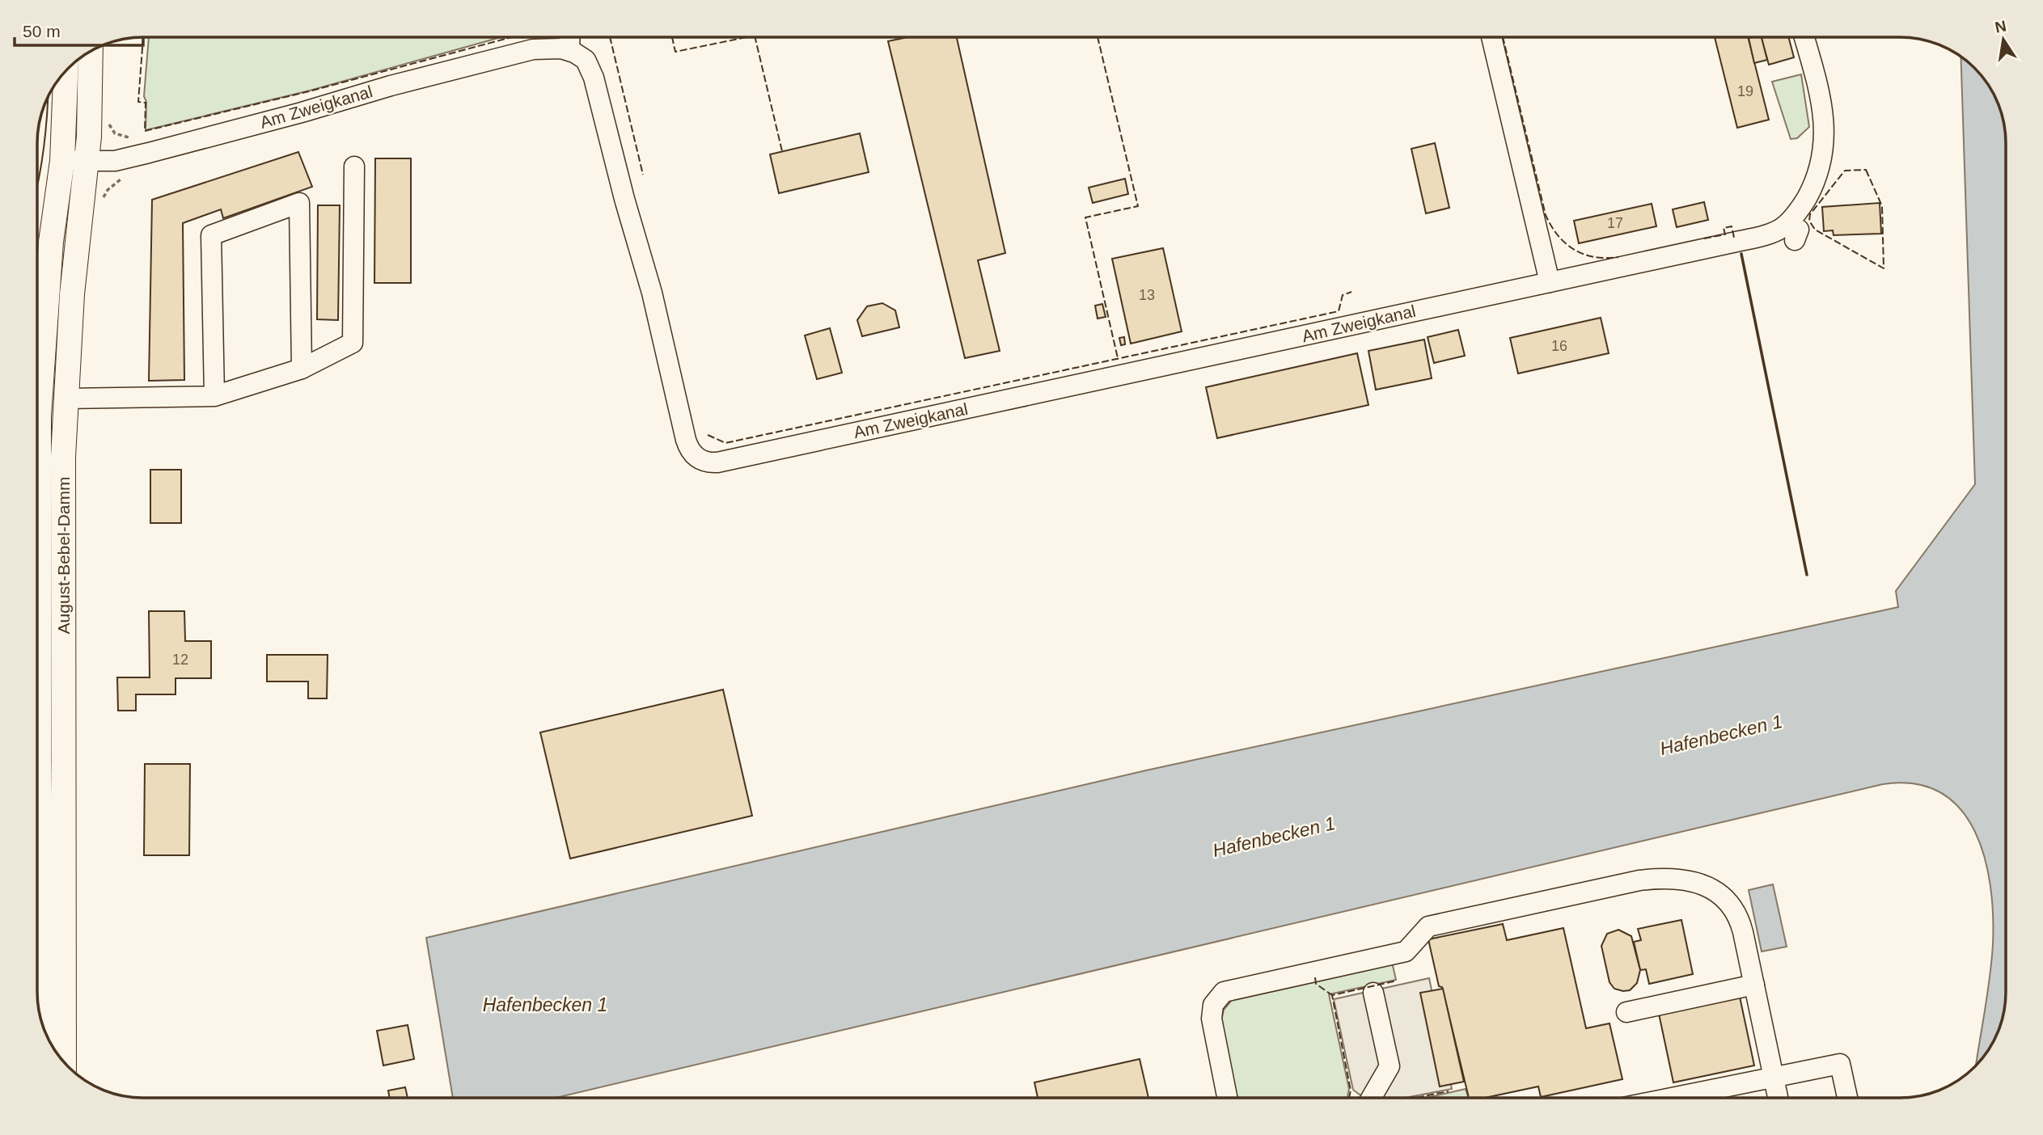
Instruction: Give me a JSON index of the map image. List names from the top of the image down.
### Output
{
  "streets": {
    "main road": ["August-Bebel-Damm"],
    "street": ["Am Zweigkanal"]
  },
  "crossings": [
    ["Am Zweigkanal", "August-Bebel-Damm"]
  ],
  "water": ["Hafenbecken 1"],
  "house_numbers": [
    "19",
    "17",
    "13",
    "16",
    "12"
  ],
  "scale_bar": "50 m",
  "north": "top"
}
